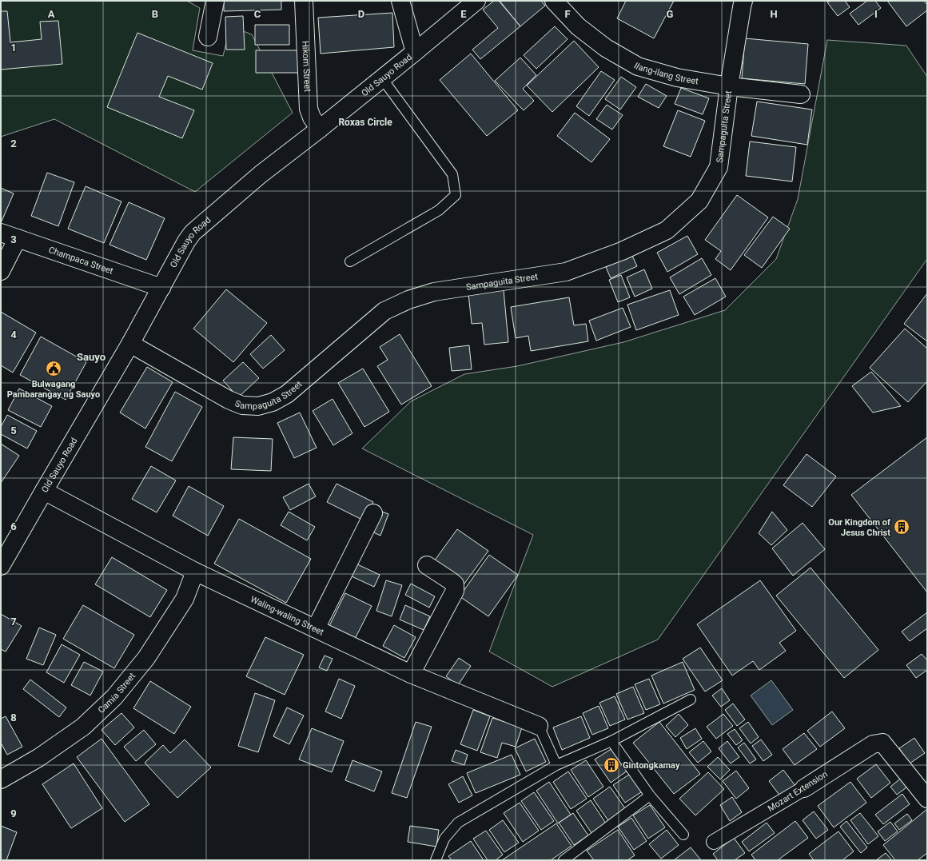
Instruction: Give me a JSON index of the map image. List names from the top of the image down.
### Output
{
  "streets": {
    "street": [
      "Hikom Street",
      "Ilang-ilang Street",
      "Old Sauyo Road",
      "Sampaguita Street",
      "Champaca Street",
      "Waling-waling Street",
      "Camia Street",
      "Mozart Extension"
    ]
  },
  "crossings": [
    ["Hikom Street", "Old Sauyo Road"],
    ["Ilang-ilang Street", "Sampaguita Street"],
    ["Old Sauyo Road", "Sampaguita Street"],
    ["Old Sauyo Road", "Champaca Street"],
    ["Old Sauyo Road", "Waling-waling Street"],
    ["Waling-waling Street", "Camia Street"]
  ],
  "districts": ["Roxas Circle", "Sauyo"],
  "places": {
    "public building": ["Bulwagang Pambarangay ng Sauyo"],
    "building": ["Our Kingdom of Jesus Christ", "Gintongkamay"]
  },
  "grid": {
    "columns": [
      "A",
      "B",
      "C",
      "D",
      "E",
      "F",
      "G",
      "H",
      "I"
    ],
    "rows": [
      "1",
      "2",
      "3",
      "4",
      "5",
      "6",
      "7",
      "8",
      "9"
    ]
  }
}
